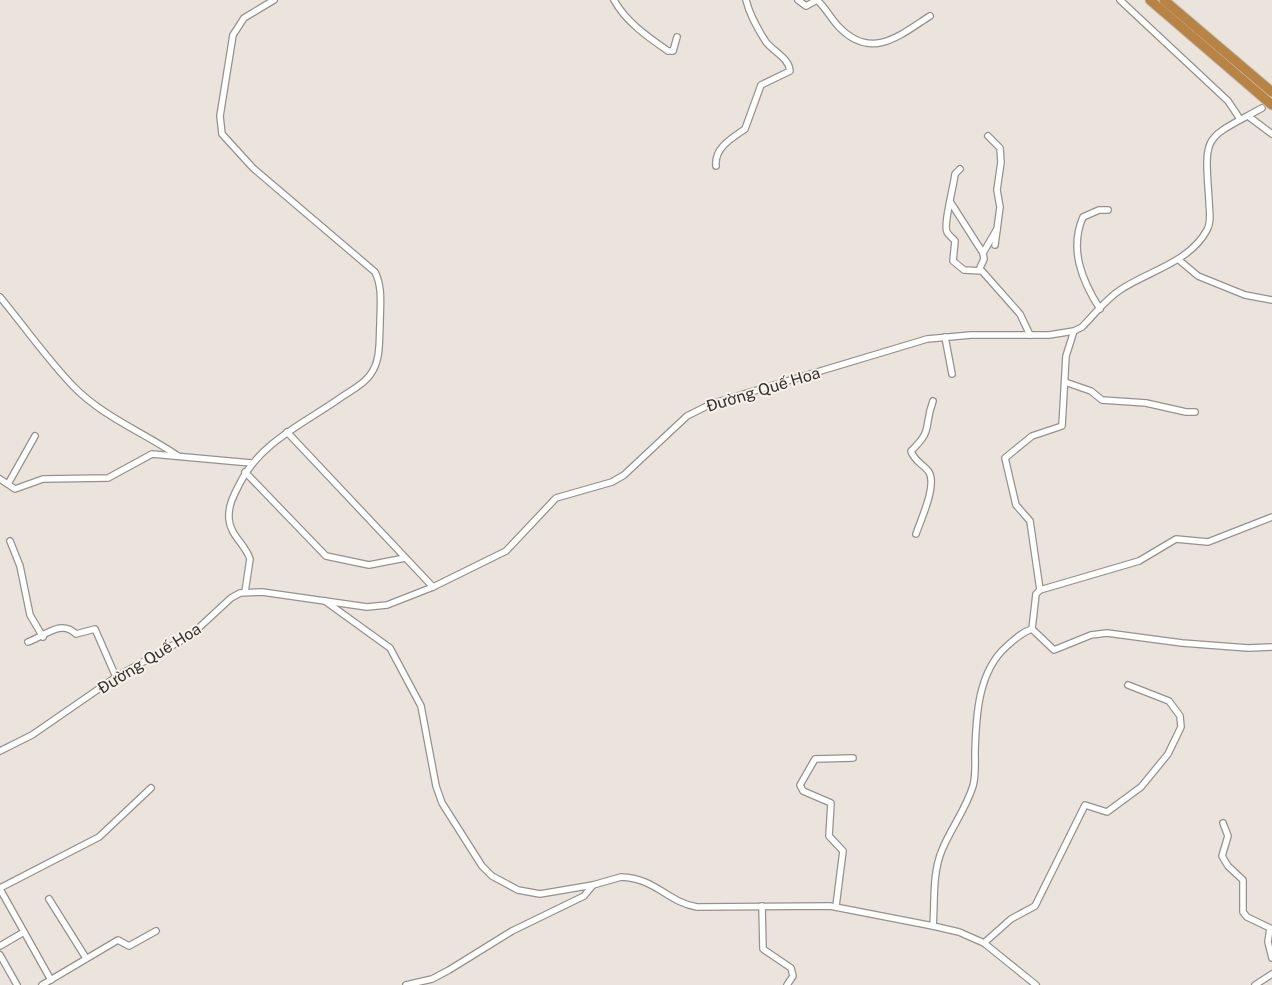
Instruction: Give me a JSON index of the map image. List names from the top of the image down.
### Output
{
  "streets": {
    "street": ["Đường Quế Hoa"]
  }
}
